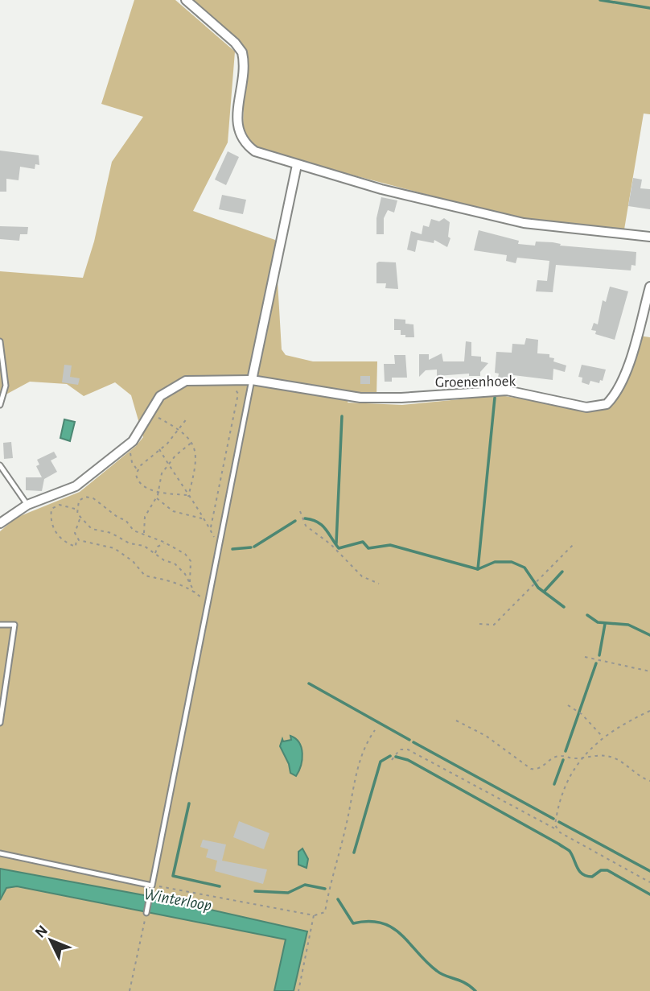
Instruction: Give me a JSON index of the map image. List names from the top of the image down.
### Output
{
  "streets": {
    "street": ["Groenenhoek"]
  },
  "water": ["Winterloop"],
  "north": "top left"
}
